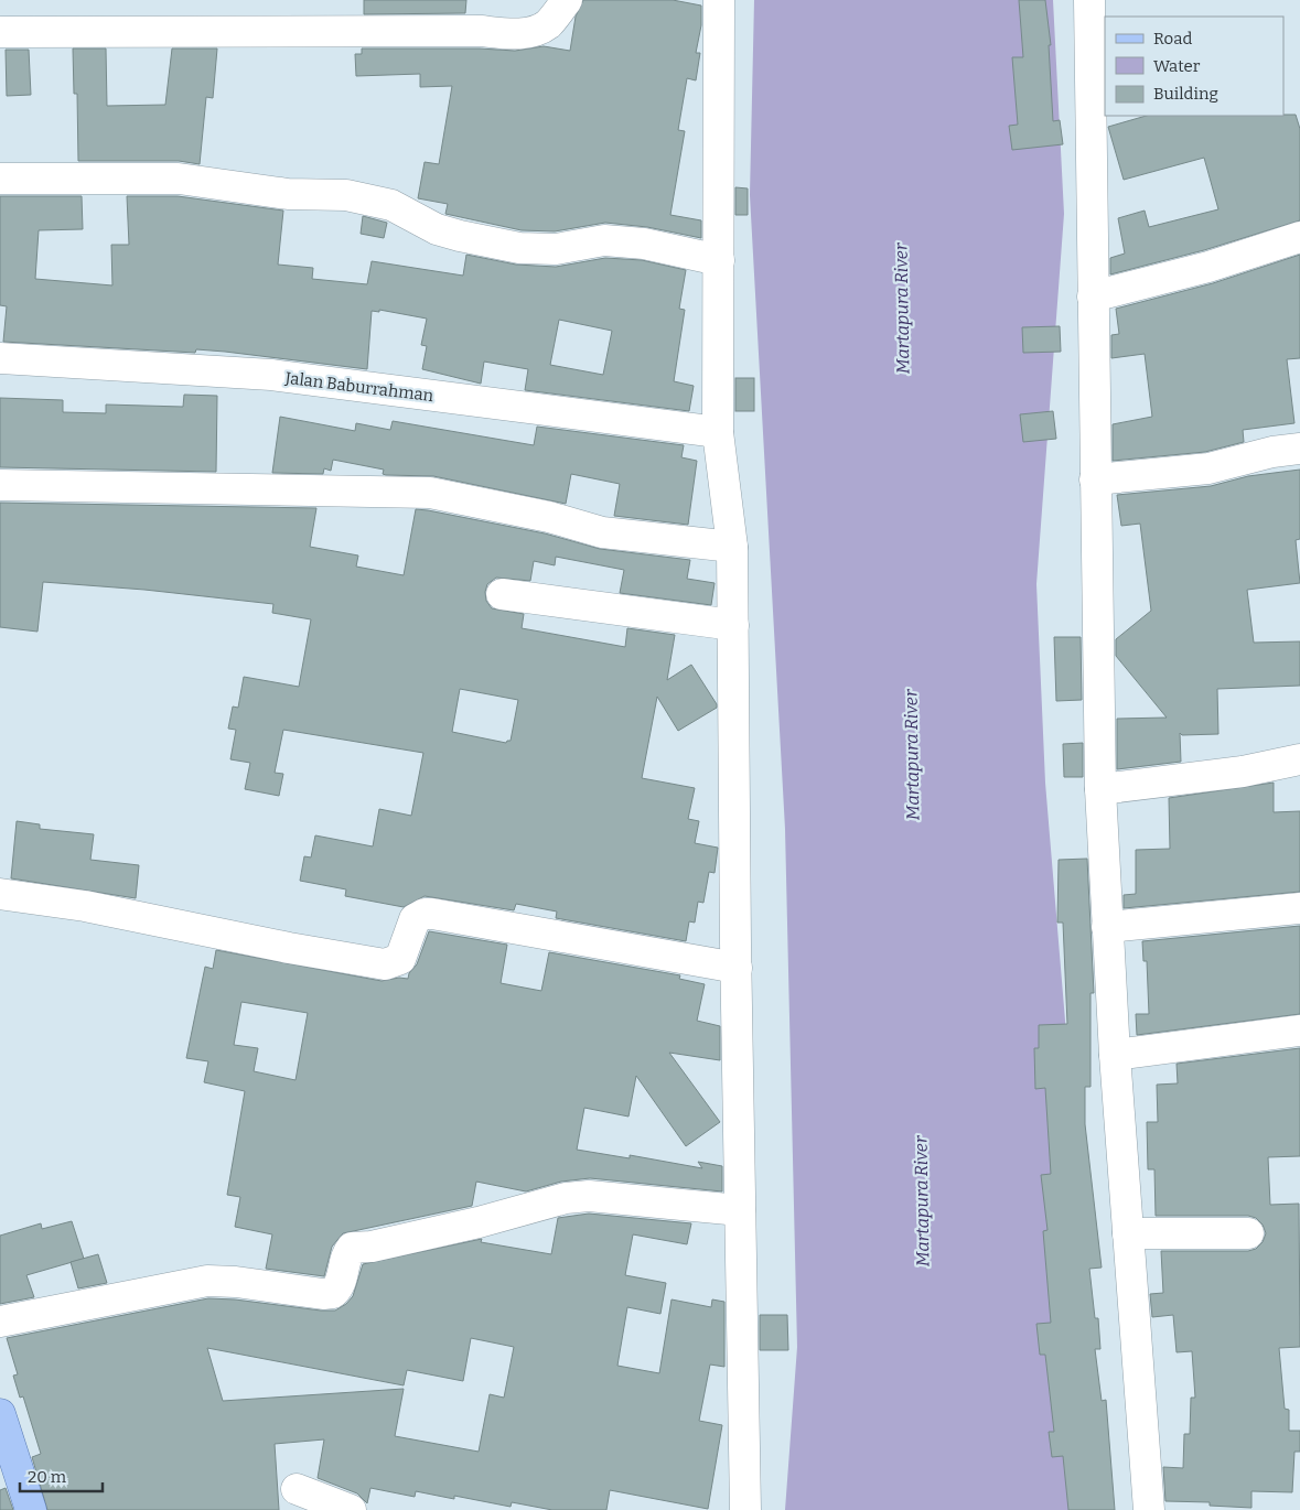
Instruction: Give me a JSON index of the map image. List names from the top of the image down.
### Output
{
  "streets": {
    "street": ["Jalan Baburrahman"]
  },
  "water": ["Martapura River"],
  "legend": ["Road", "Water", "Building"],
  "scale_bar": "20 m"
}
